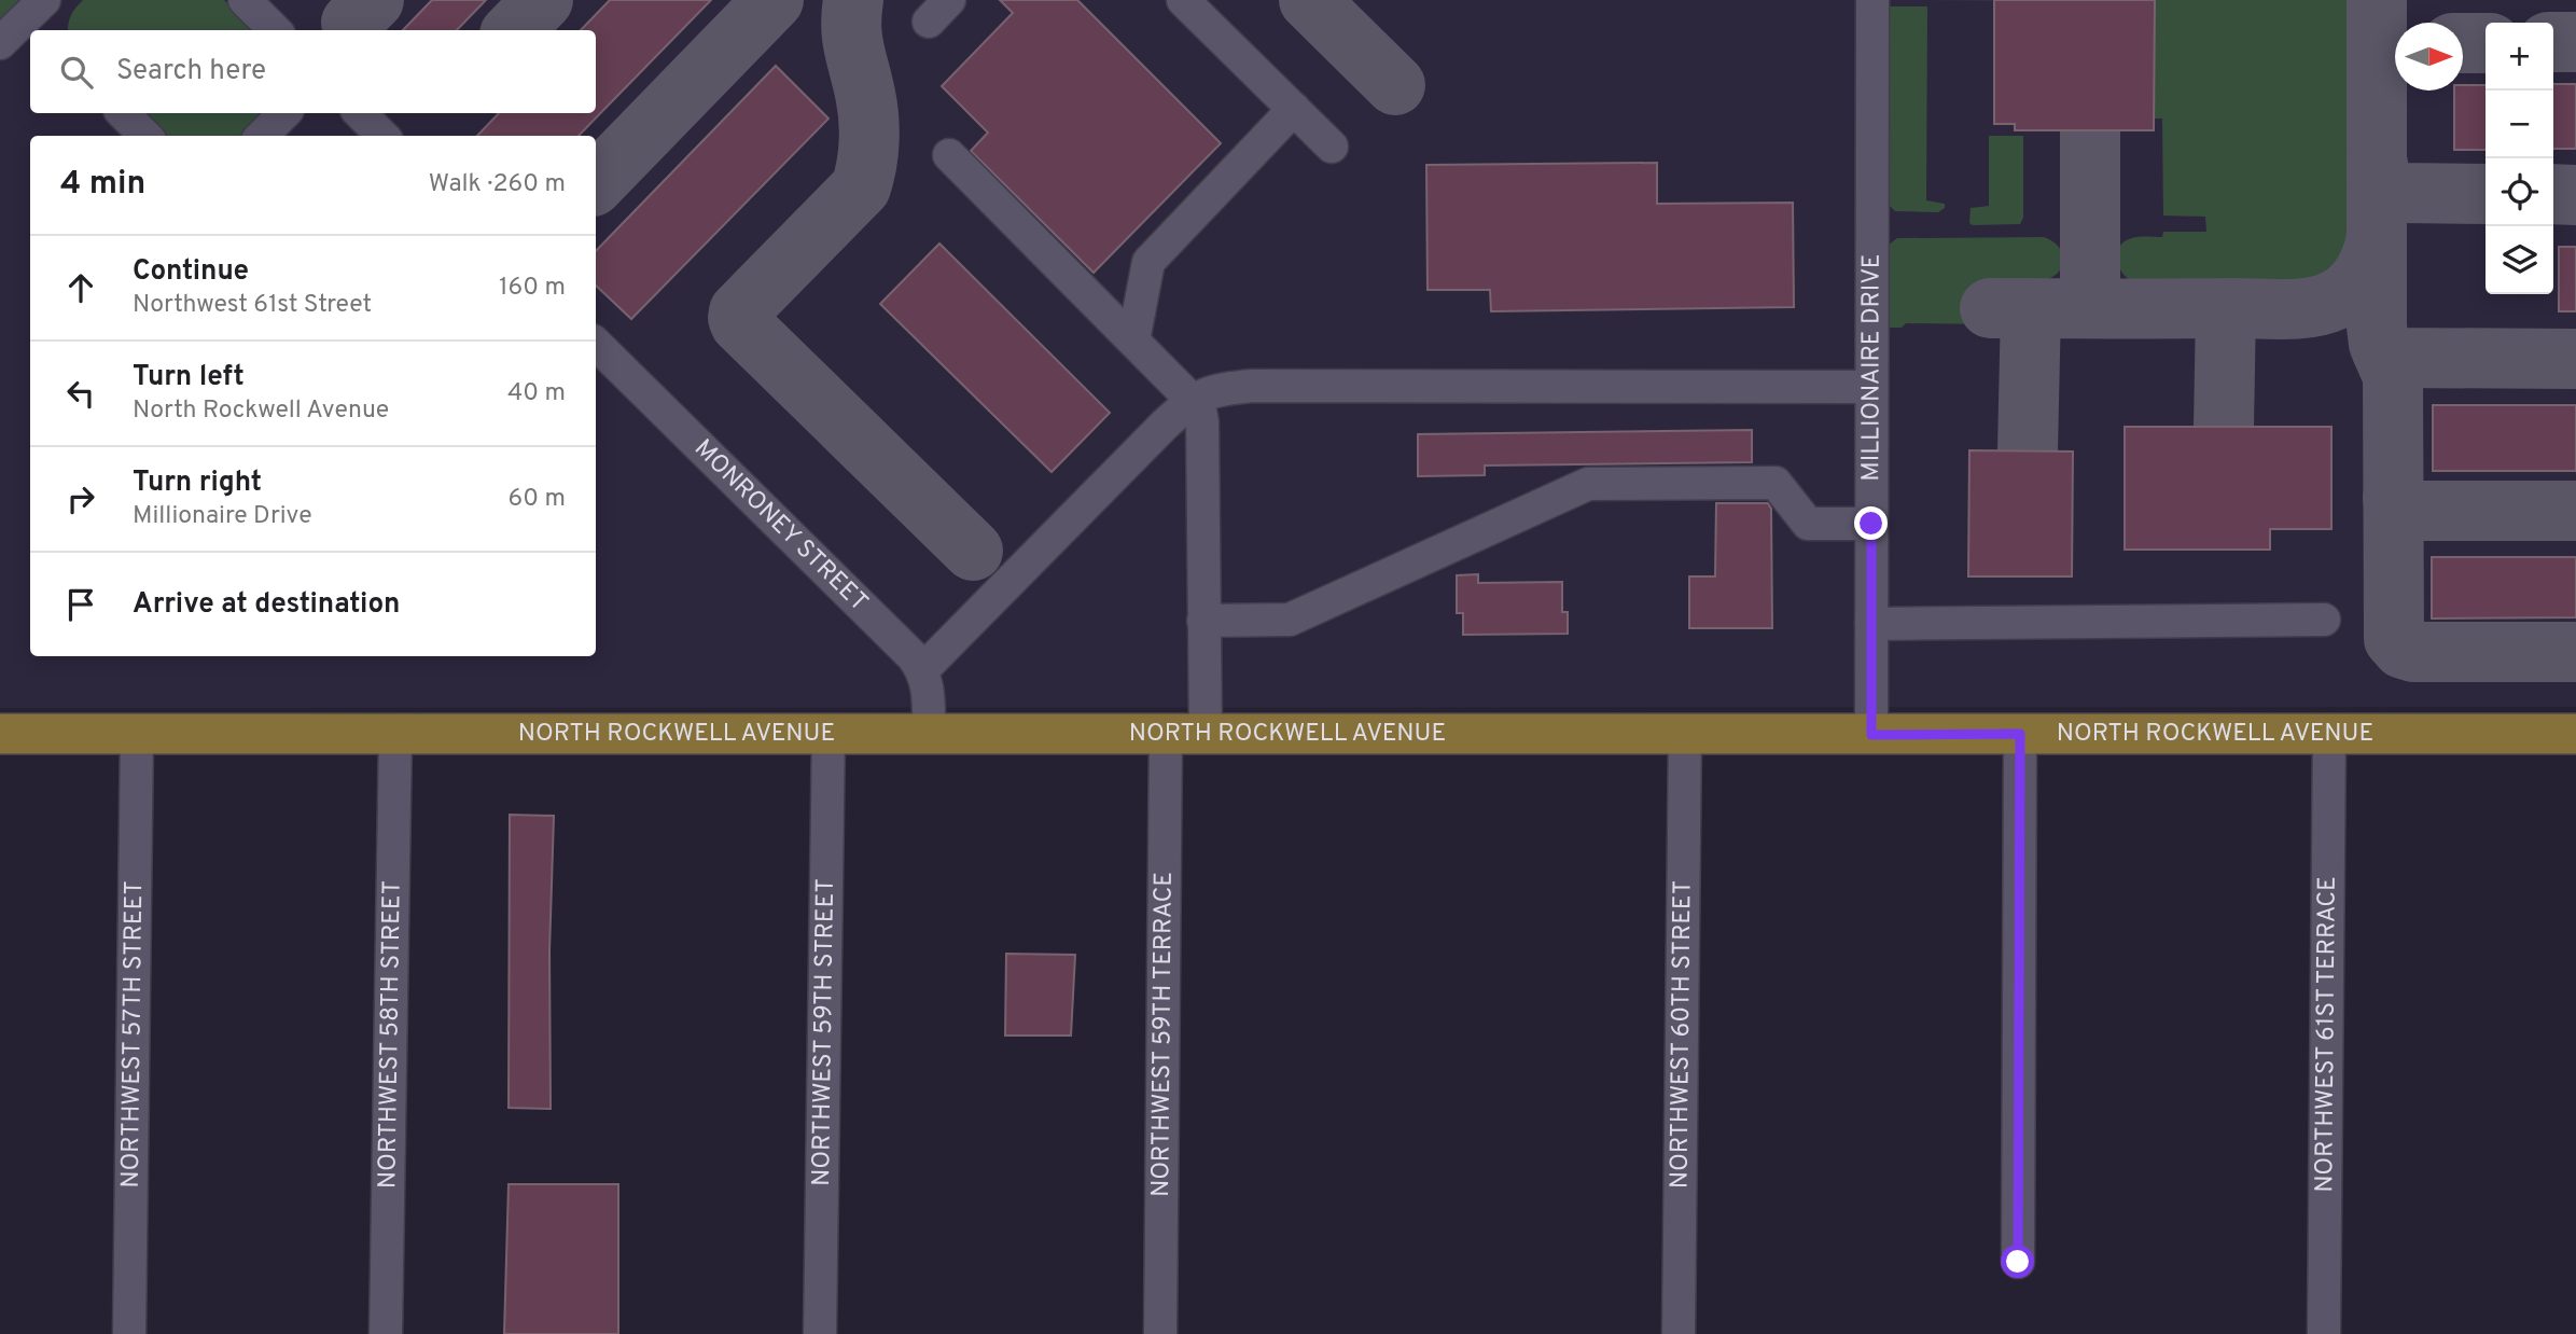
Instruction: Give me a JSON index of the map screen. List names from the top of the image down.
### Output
{
  "streets": {
    "main road": ["NORTH ROCKWELL AVENUE"],
    "street": [
      "MILLIONAIRE DRIVE",
      "MONRONEY STREET",
      "NORTHWEST 58TH STREET",
      "NORTHWEST 59TH STREET",
      "NORTHWEST 59TH TERRACE",
      "NORTHWEST 61ST TERRACE",
      "NORTHWEST 57TH STREET",
      "NORTHWEST 60TH STREET"
    ]
  },
  "crossings": [
    ["MILLIONAIRE DRIVE", "NORTH ROCKWELL AVENUE"],
    ["NORTH ROCKWELL AVENUE", "NORTHWEST 58TH STREET"],
    ["NORTH ROCKWELL AVENUE", "NORTHWEST 59TH STREET"],
    ["NORTH ROCKWELL AVENUE", "NORTHWEST 59TH TERRACE"],
    ["NORTH ROCKWELL AVENUE", "NORTHWEST 61ST TERRACE"],
    ["NORTH ROCKWELL AVENUE", "NORTHWEST 57TH STREET"],
    ["NORTH ROCKWELL AVENUE", "NORTHWEST 60TH STREET"]
  ],
  "north": "right",
  "page": {
    "map_buttons": ["+", "−"],
    "search": "Search here",
    "heading": ["4 min", "Walk · 260 m"],
    "list": [
      ["Continue", "Northwest 61st Street", "160 m"],
      ["Turn left", "North Rockwell Avenue", "40 m"],
      ["Turn right", "Millionaire Drive", "60 m"],
      "Arrive at destination"
    ]
  }
}
